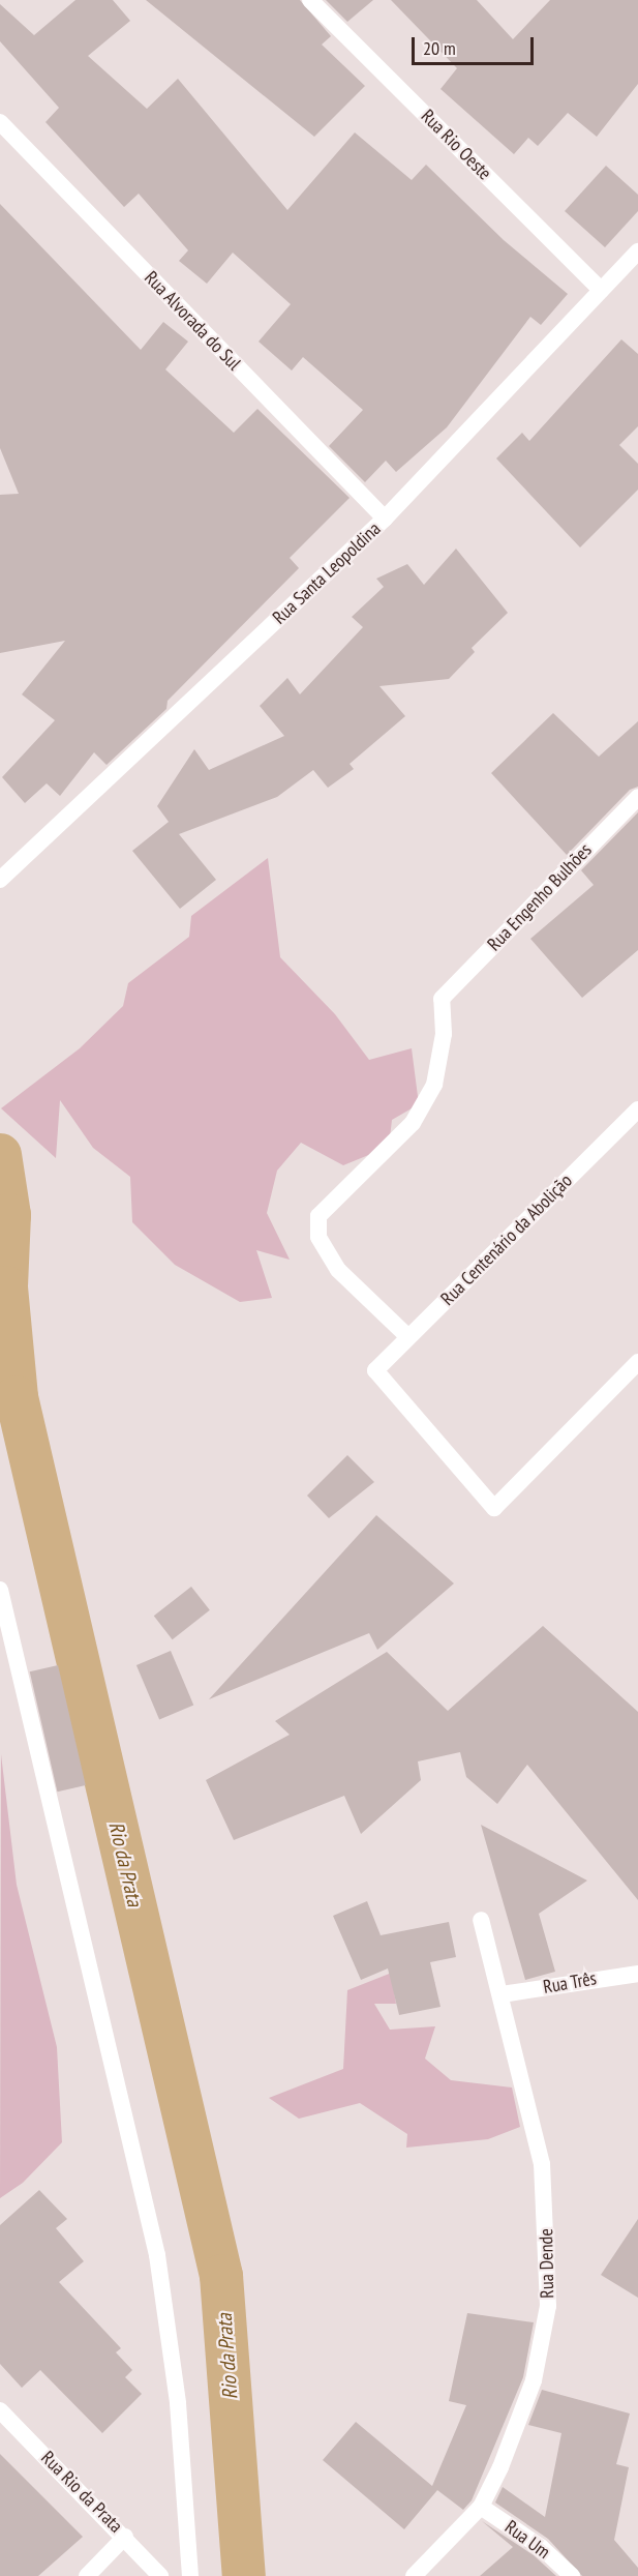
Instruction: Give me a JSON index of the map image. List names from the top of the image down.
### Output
{
  "streets": {
    "street": [
      "Rua Rio Oeste",
      "Rua Alvorada do Sul",
      "Rua Santa Leopoldina",
      "Rua Engenho Bulhões",
      "Rua Centenário da Abolição",
      "Rua Três",
      "Rua Dende",
      "Rua Rio da Prata",
      "Rua Um"
    ]
  },
  "crossings": [
    ["Rua Rio Oeste", "Rua Santa Leopoldina"],
    ["Rua Alvorada do Sul", "Rua Santa Leopoldina"],
    ["Rua Engenho Bulhões", "Rua Centenário da Abolição"],
    ["Rua Três", "Rua Dende"],
    ["Rua Dende", "Rua Um"]
  ],
  "water": ["Rio da Prata"],
  "scale_bar": "20 m"
}
